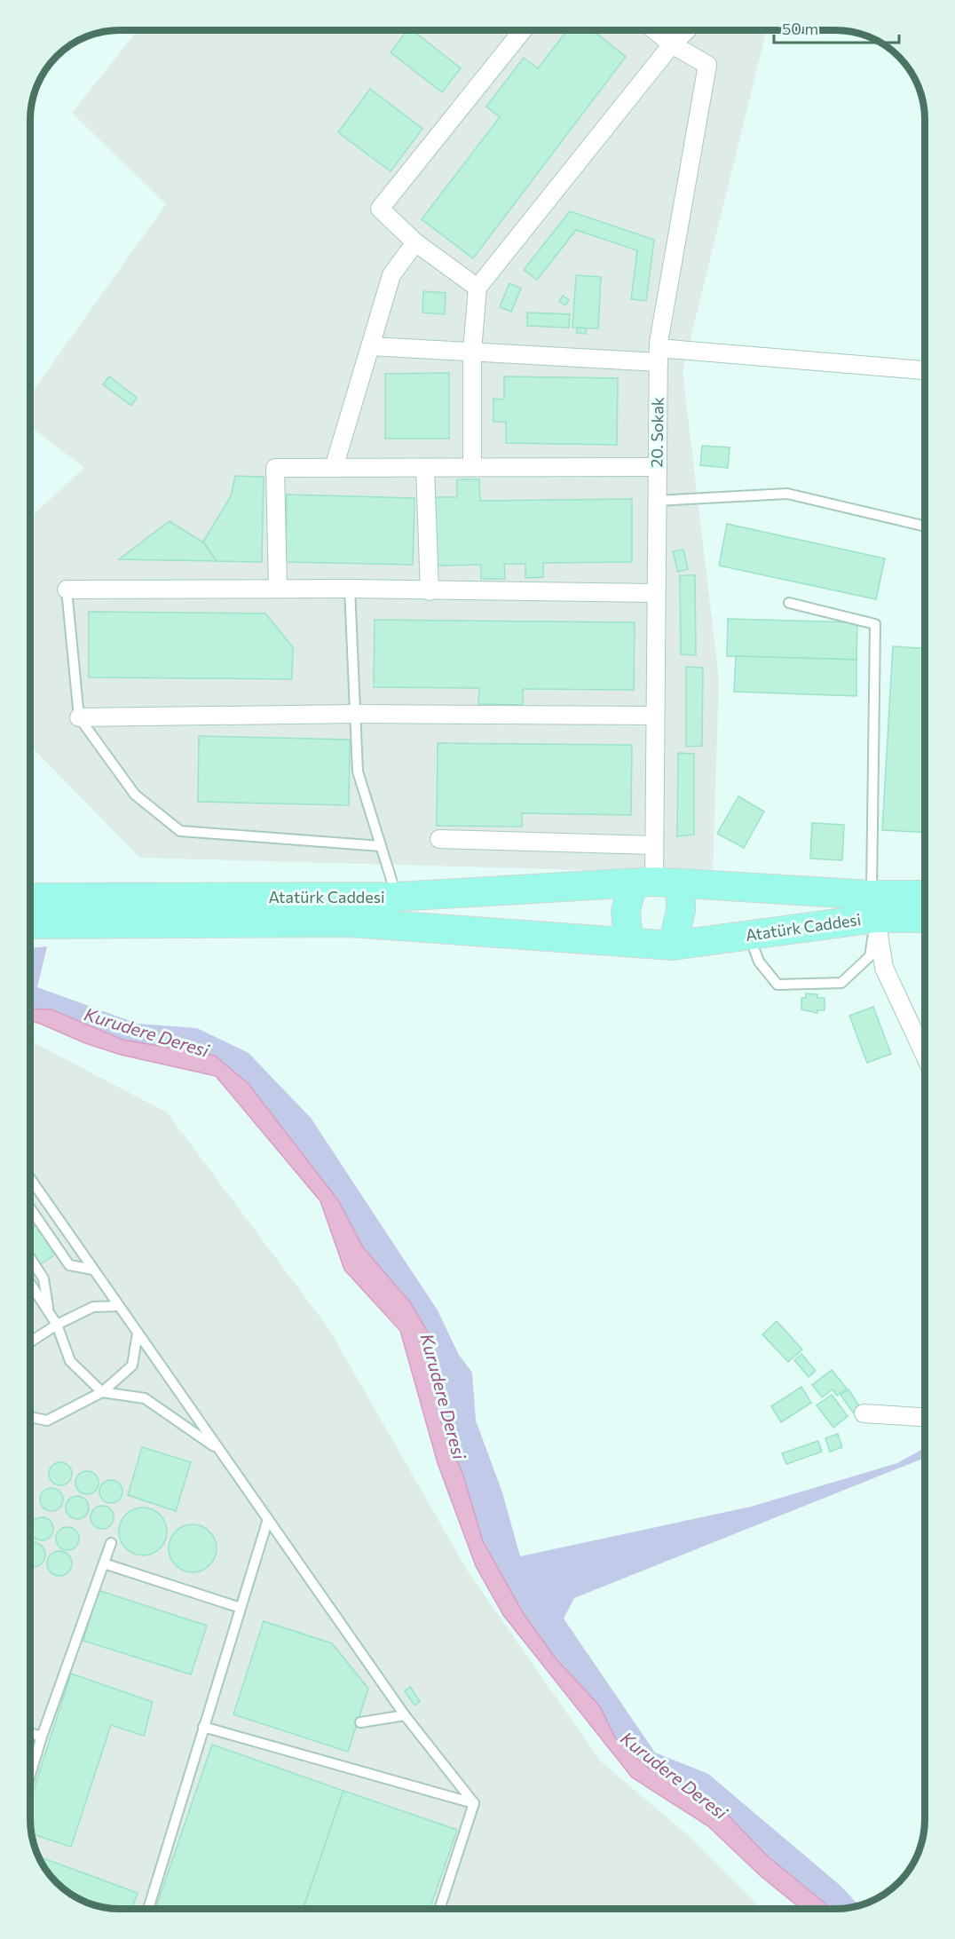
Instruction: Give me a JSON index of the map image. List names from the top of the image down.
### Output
{
  "streets": {
    "main road": ["Atatürk Caddesi"],
    "street": ["20. Sokak"]
  },
  "crossings": [
    ["20. Sokak", "Atatürk Caddesi"]
  ],
  "water": ["Kurudere Deresi"],
  "scale_bar": "50 m"
}
